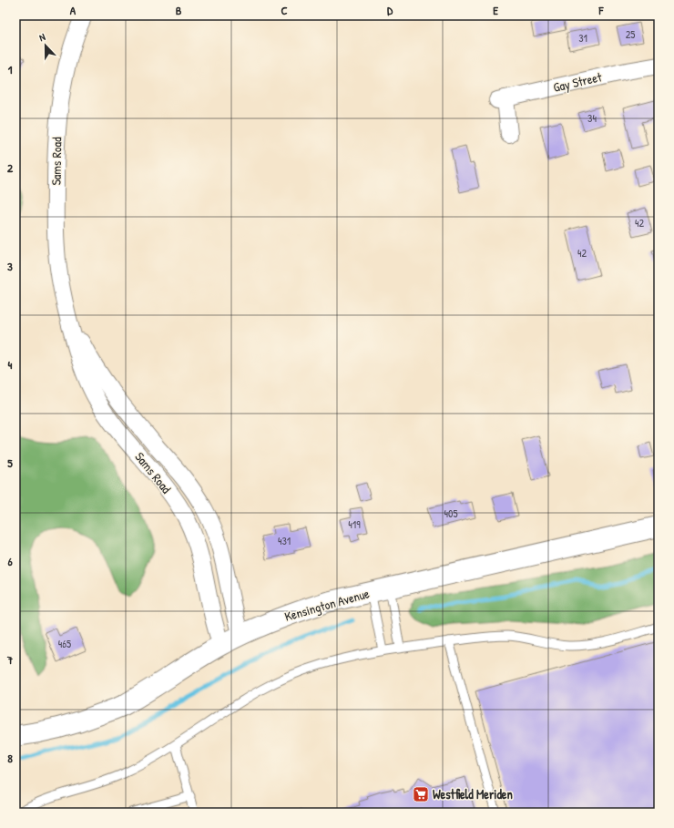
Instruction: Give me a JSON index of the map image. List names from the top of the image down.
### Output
{
  "streets": {
    "main road": ["Kensington Avenue"],
    "street": ["Gay Street", "Sams Road"]
  },
  "crossings": [
    ["Sams Road", "Kensington Avenue"]
  ],
  "places": {
    "supermarket": ["Westfield Meriden"]
  },
  "house_numbers": [
    "25",
    "31",
    "34",
    "42",
    "42",
    "405",
    "419",
    "431",
    "465"
  ],
  "north": "top",
  "grid": {
    "columns": [
      "A",
      "B",
      "C",
      "D",
      "E",
      "F"
    ],
    "rows": [
      "1",
      "2",
      "3",
      "4",
      "5",
      "6",
      "7",
      "8"
    ]
  }
}
